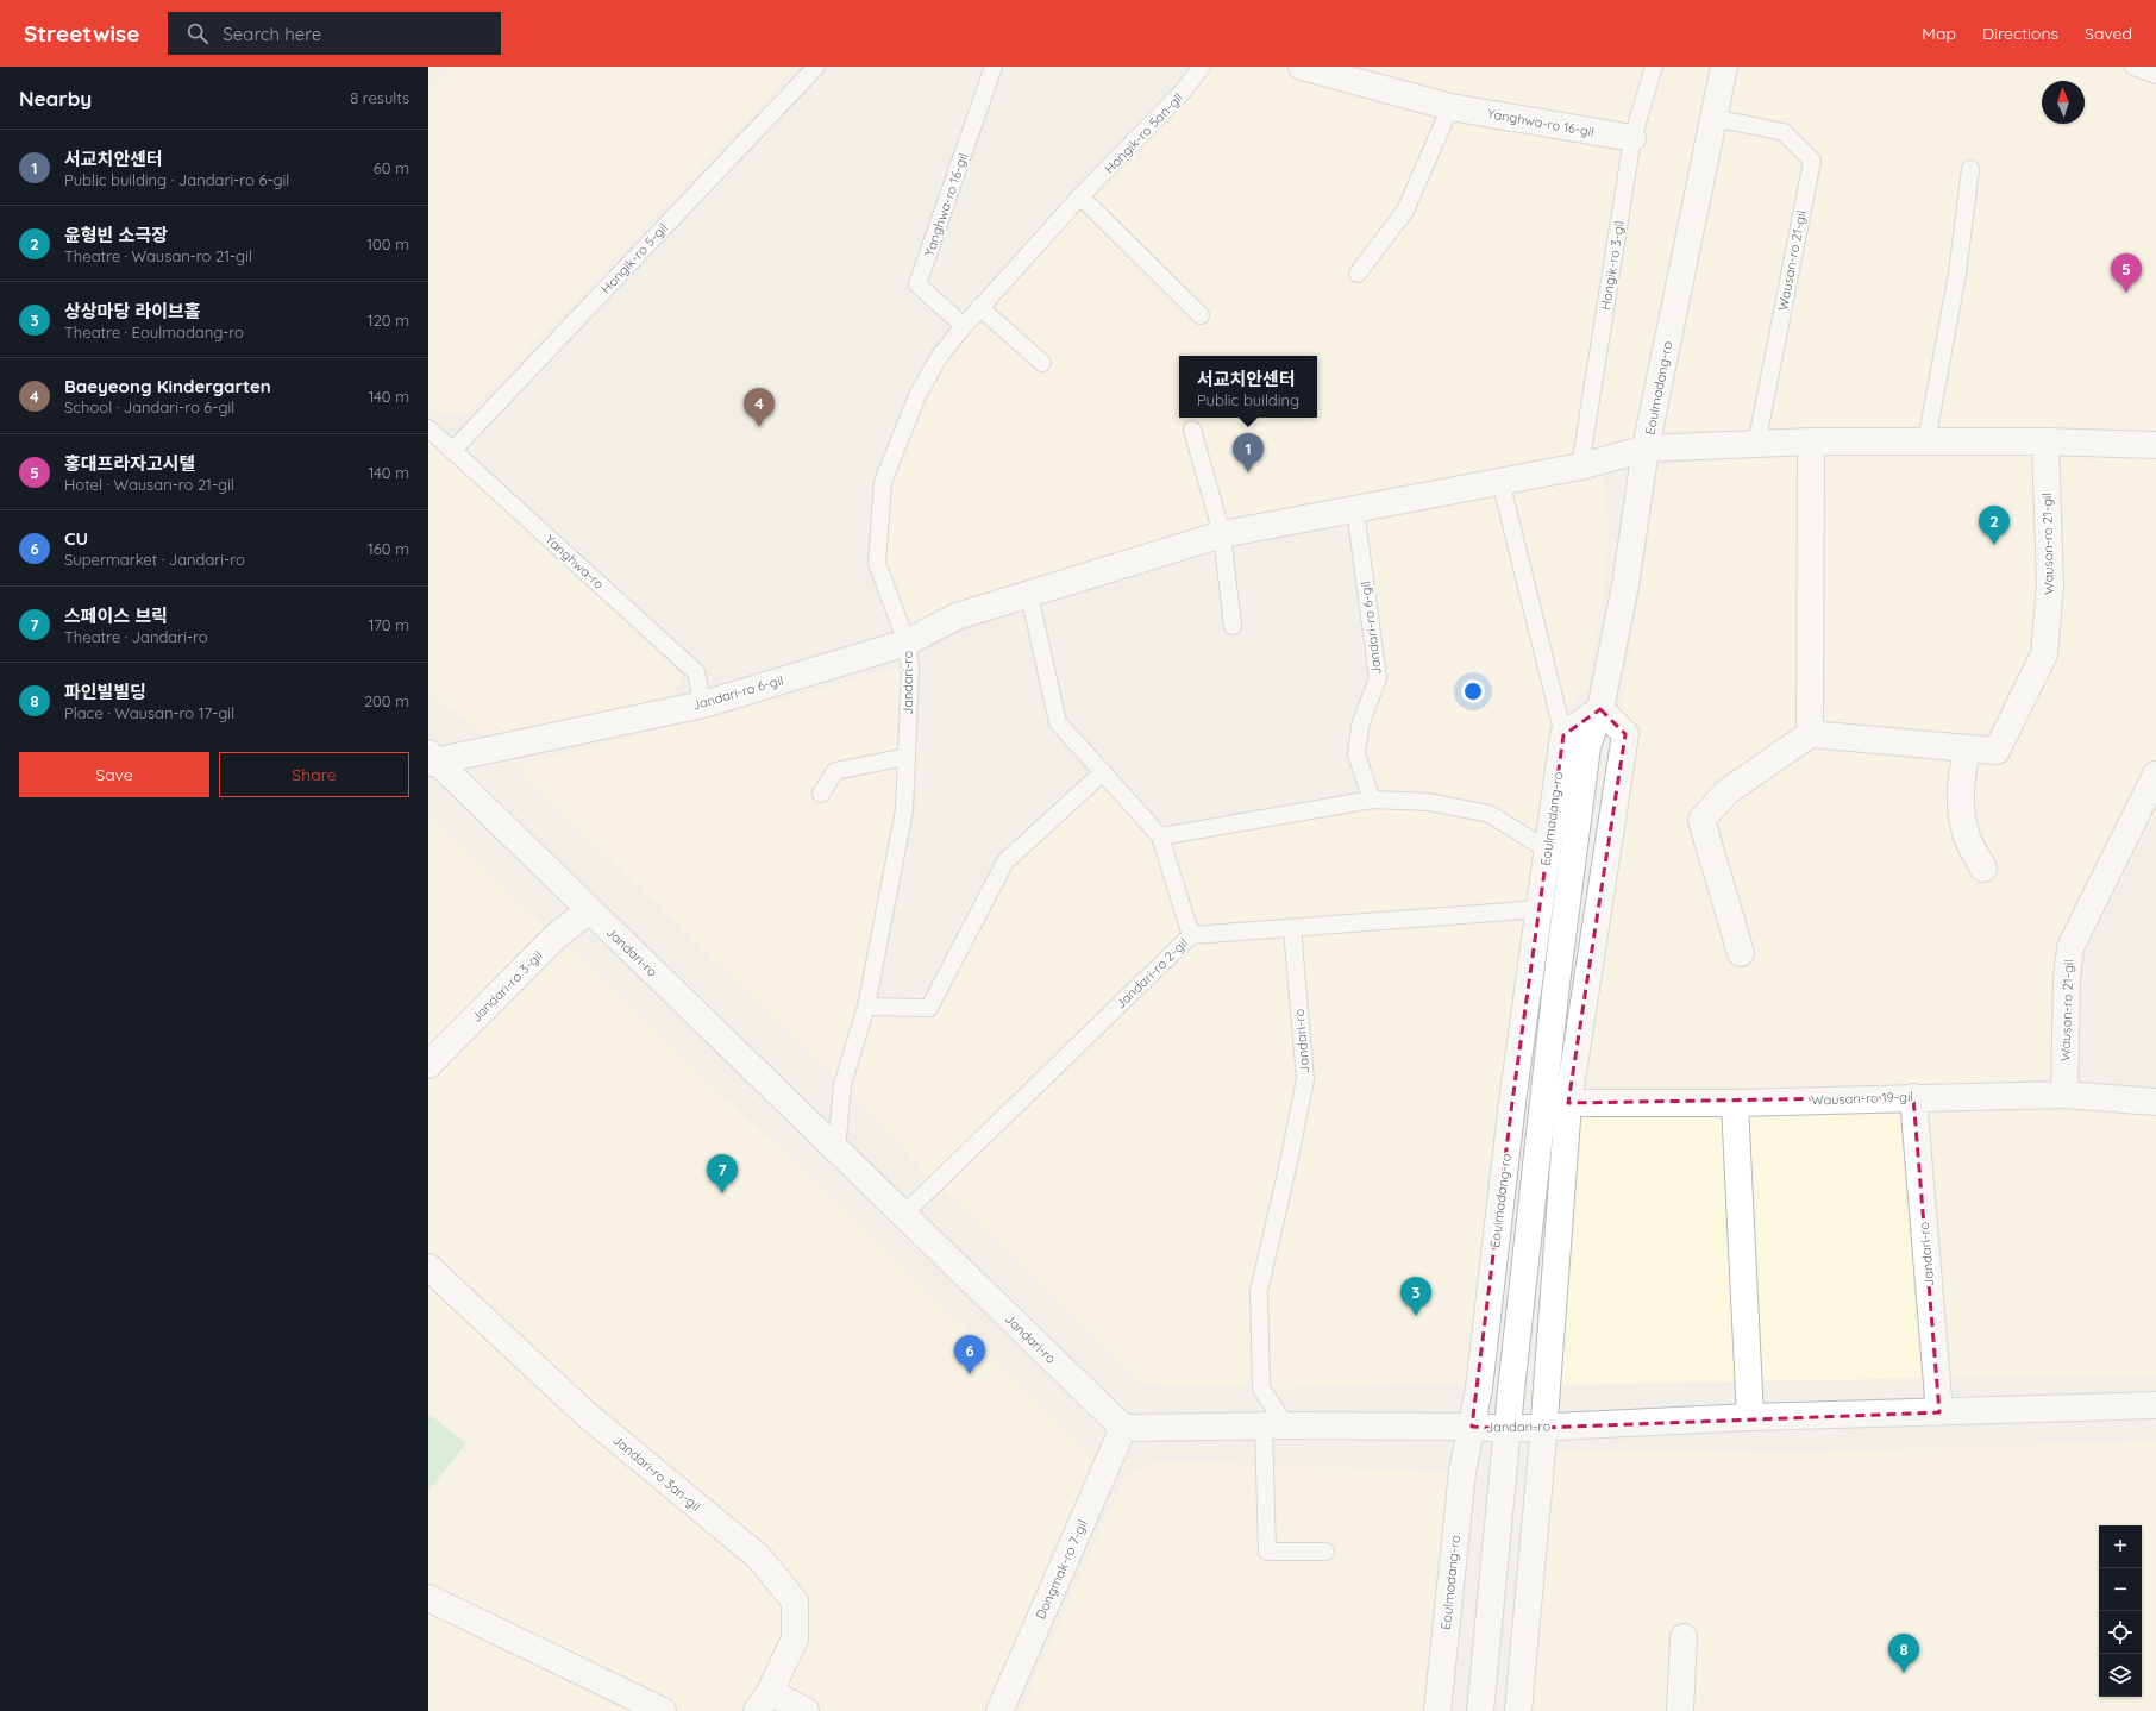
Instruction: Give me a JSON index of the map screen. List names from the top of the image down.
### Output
{
  "streets": {
    "street": [
      "Yanghwa-ro 16-gil",
      "Wausan-ro 21-gil",
      "Eoulmadang-ro",
      "Jandari-ro 6-gil",
      "Jandari-ro",
      "Jandari-ro 3-gil",
      "Wausan-ro 19-gil",
      "Jandari-ro 3an-gil",
      "Dongmak-ro 7-gil"
    ],
    "lane": [
      "Hongik-ro 5an-gil",
      "Hongik-ro 5-gil",
      "Hongik-ro 3-gil",
      "Yanghwa-ro",
      "Jandari-ro 2-gil"
    ]
  },
  "crossings": [
    ["Yanghwa-ro 16-gil", "Hongik-ro 5an-gil"],
    ["Yanghwa-ro 16-gil", "Hongik-ro 3-gil"],
    ["Hongik-ro 5an-gil", "Jandari-ro 6-gil"],
    ["Hongik-ro 5an-gil", "Jandari-ro"],
    ["Hongik-ro 5-gil", "Yanghwa-ro"],
    ["Wausan-ro 21-gil", "Eoulmadang-ro"],
    ["Wausan-ro 21-gil", "Wausan-ro 19-gil"],
    ["Hongik-ro 3-gil", "Jandari-ro 6-gil"],
    ["Eoulmadang-ro", "Jandari-ro 6-gil"],
    ["Eoulmadang-ro", "Jandari-ro"],
    ["Eoulmadang-ro", "Jandari-ro 2-gil"],
    ["Yanghwa-ro", "Jandari-ro 6-gil"],
    ["Jandari-ro 6-gil", "Jandari-ro"],
    ["Jandari-ro", "Jandari-ro 2-gil"],
    ["Jandari-ro", "Jandari-ro 3-gil"],
    ["Jandari-ro", "Wausan-ro 19-gil"],
    ["Jandari-ro", "Dongmak-ro 7-gil"]
  ],
  "north": "top",
  "page": {
    "header": "Streetwise",
    "search": "Search here",
    "nav": ["Map", "Directions", "Saved"],
    "heading": ["Nearby", "8 results"],
    "list": [
      {
        "mark": "1",
        "name": "서교치안센터",
        "note": "Public building · Jandari-ro 6-gil",
        "value": "60 m"
      },
      {
        "mark": "2",
        "name": "윤형빈 소극장",
        "note": "Theatre · Wausan-ro 21-gil",
        "value": "100 m"
      },
      {
        "mark": "3",
        "name": "상상마당 라이브홀",
        "note": "Theatre · Eoulmadang-ro",
        "value": "120 m"
      },
      {
        "mark": "4",
        "name": "Baeyeong Kindergarten",
        "note": "School · Jandari-ro 6-gil",
        "value": "140 m"
      },
      {
        "mark": "5",
        "name": "홍대프라자고시텔",
        "note": "Hotel · Wausan-ro 21-gil",
        "value": "140 m"
      },
      {
        "mark": "6",
        "name": "CU",
        "note": "Supermarket · Jandari-ro",
        "value": "160 m"
      },
      {
        "mark": "7",
        "name": "스페이스 브릭",
        "note": "Theatre · Jandari-ro",
        "value": "170 m"
      },
      {
        "mark": "8",
        "name": "파인빌빌딩",
        "note": "Place · Wausan-ro 17-gil",
        "value": "200 m"
      }
    ],
    "pins": [
      "5",
      "4",
      "1",
      "2",
      "7",
      "3",
      "6",
      "8"
    ],
    "popup": ["서교치안센터", "Public building"],
    "buttons": ["Save", "Share"],
    "map_buttons": ["+", "−"]
  }
}
